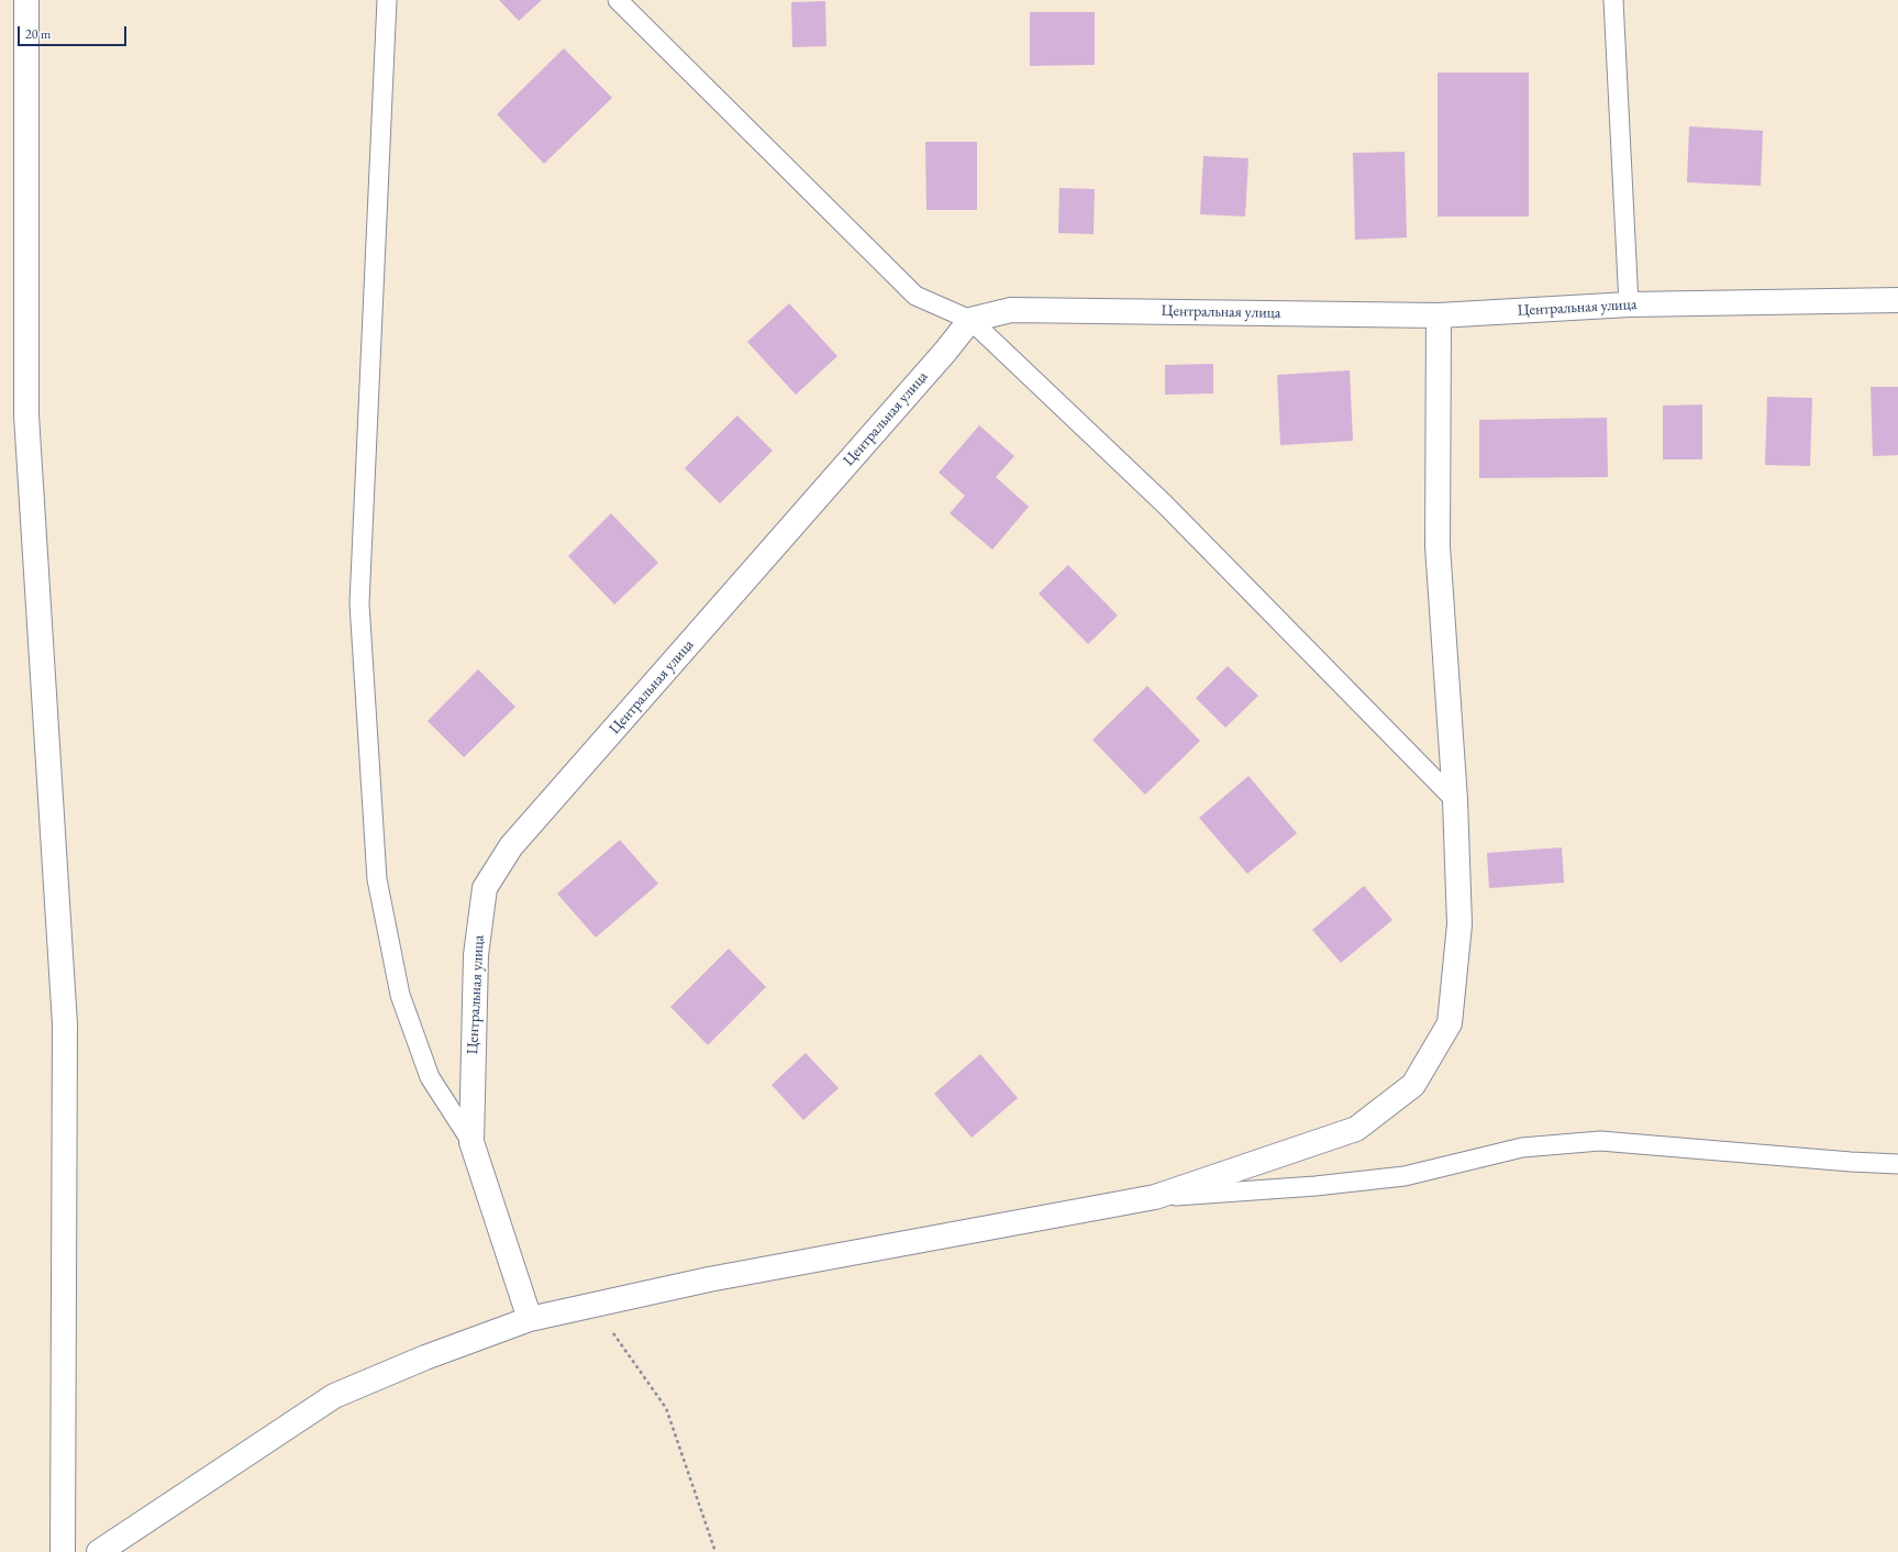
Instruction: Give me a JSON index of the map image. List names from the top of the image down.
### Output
{
  "streets": {
    "street": ["Центральная улица"]
  },
  "scale_bar": "20 m"
}
